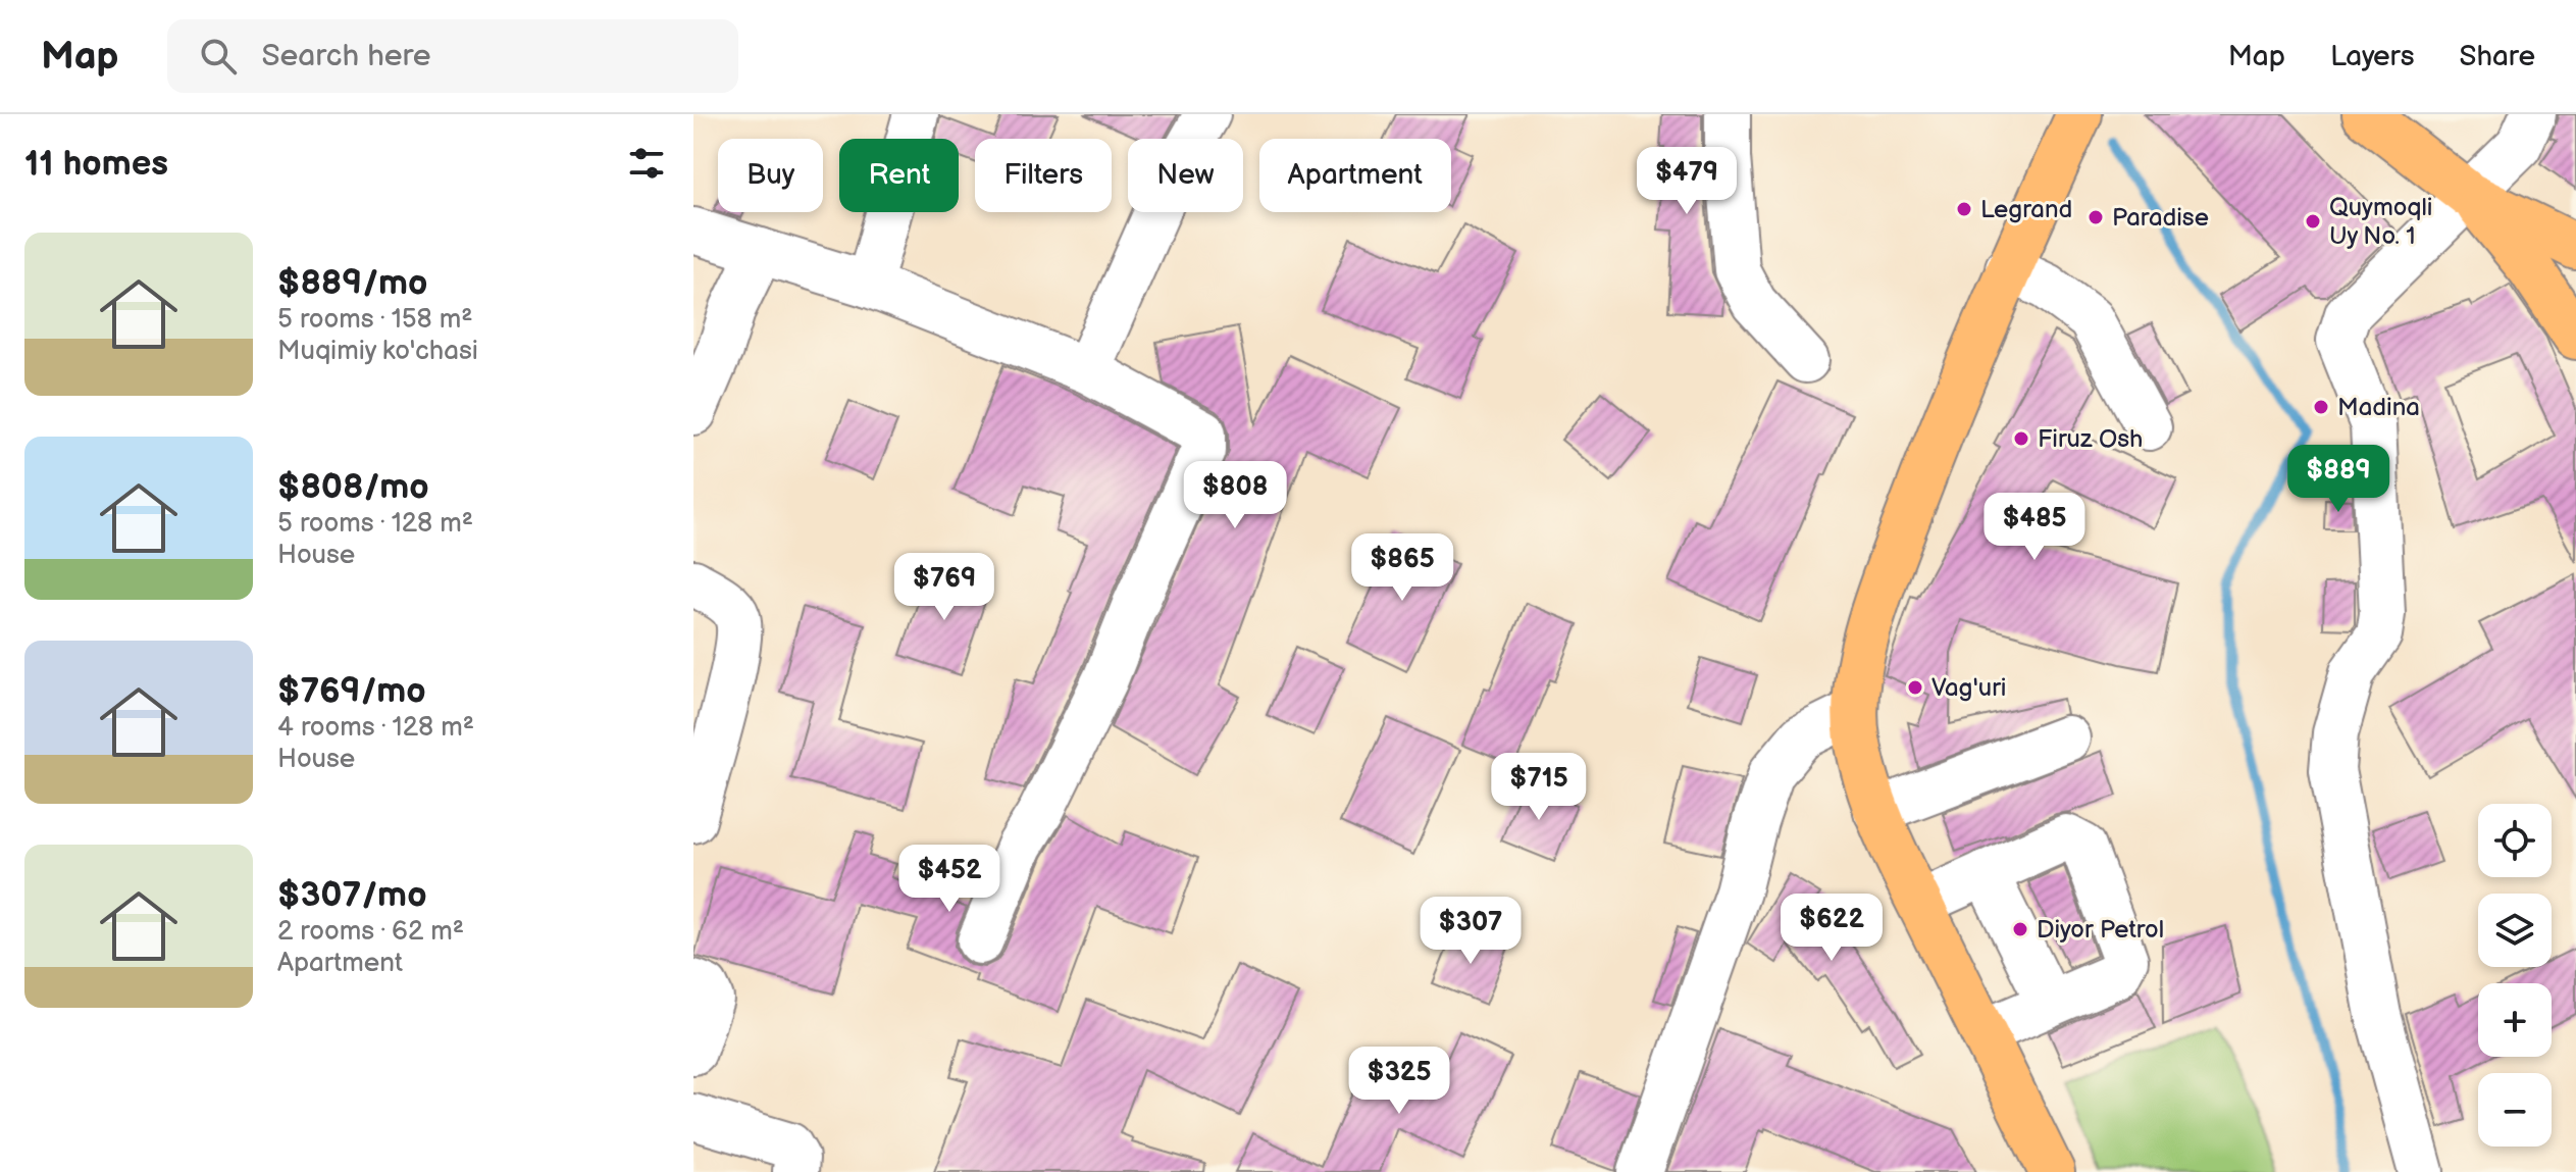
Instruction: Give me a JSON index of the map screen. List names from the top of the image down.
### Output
{
  "places": [
    "Legrand",
    "Paradise",
    "Quymoqli Uy No. 1",
    "Madina",
    "Firuz Osh",
    "Vag'uri",
    "Diyor Petrol"
  ],
  "page": {
    "header": "Map",
    "search": "Search here",
    "nav": ["Map", "Layers", "Share"],
    "heading": "11 homes",
    "chip": [
      "Buy",
      "Rent",
      "Filters",
      "New",
      "Apartment"
    ],
    "price": [
      "$479",
      "$889",
      "$808",
      "$485",
      "$865",
      "$769",
      "$715",
      "$452",
      "$622",
      "$307",
      "$325"
    ],
    "list": [
      {
        "name": "$889/mo",
        "note": "5 rooms · 158 m² · Muqimiy ko'chasi"
      },
      {
        "name": "$808/mo",
        "note": "5 rooms · 128 m² · House"
      },
      {
        "name": "$769/mo",
        "note": "4 rooms · 128 m² · House"
      },
      {
        "name": "$307/mo",
        "note": "2 rooms · 62 m² · Apartment"
      }
    ],
    "map_buttons": ["+", "−"]
  }
}
